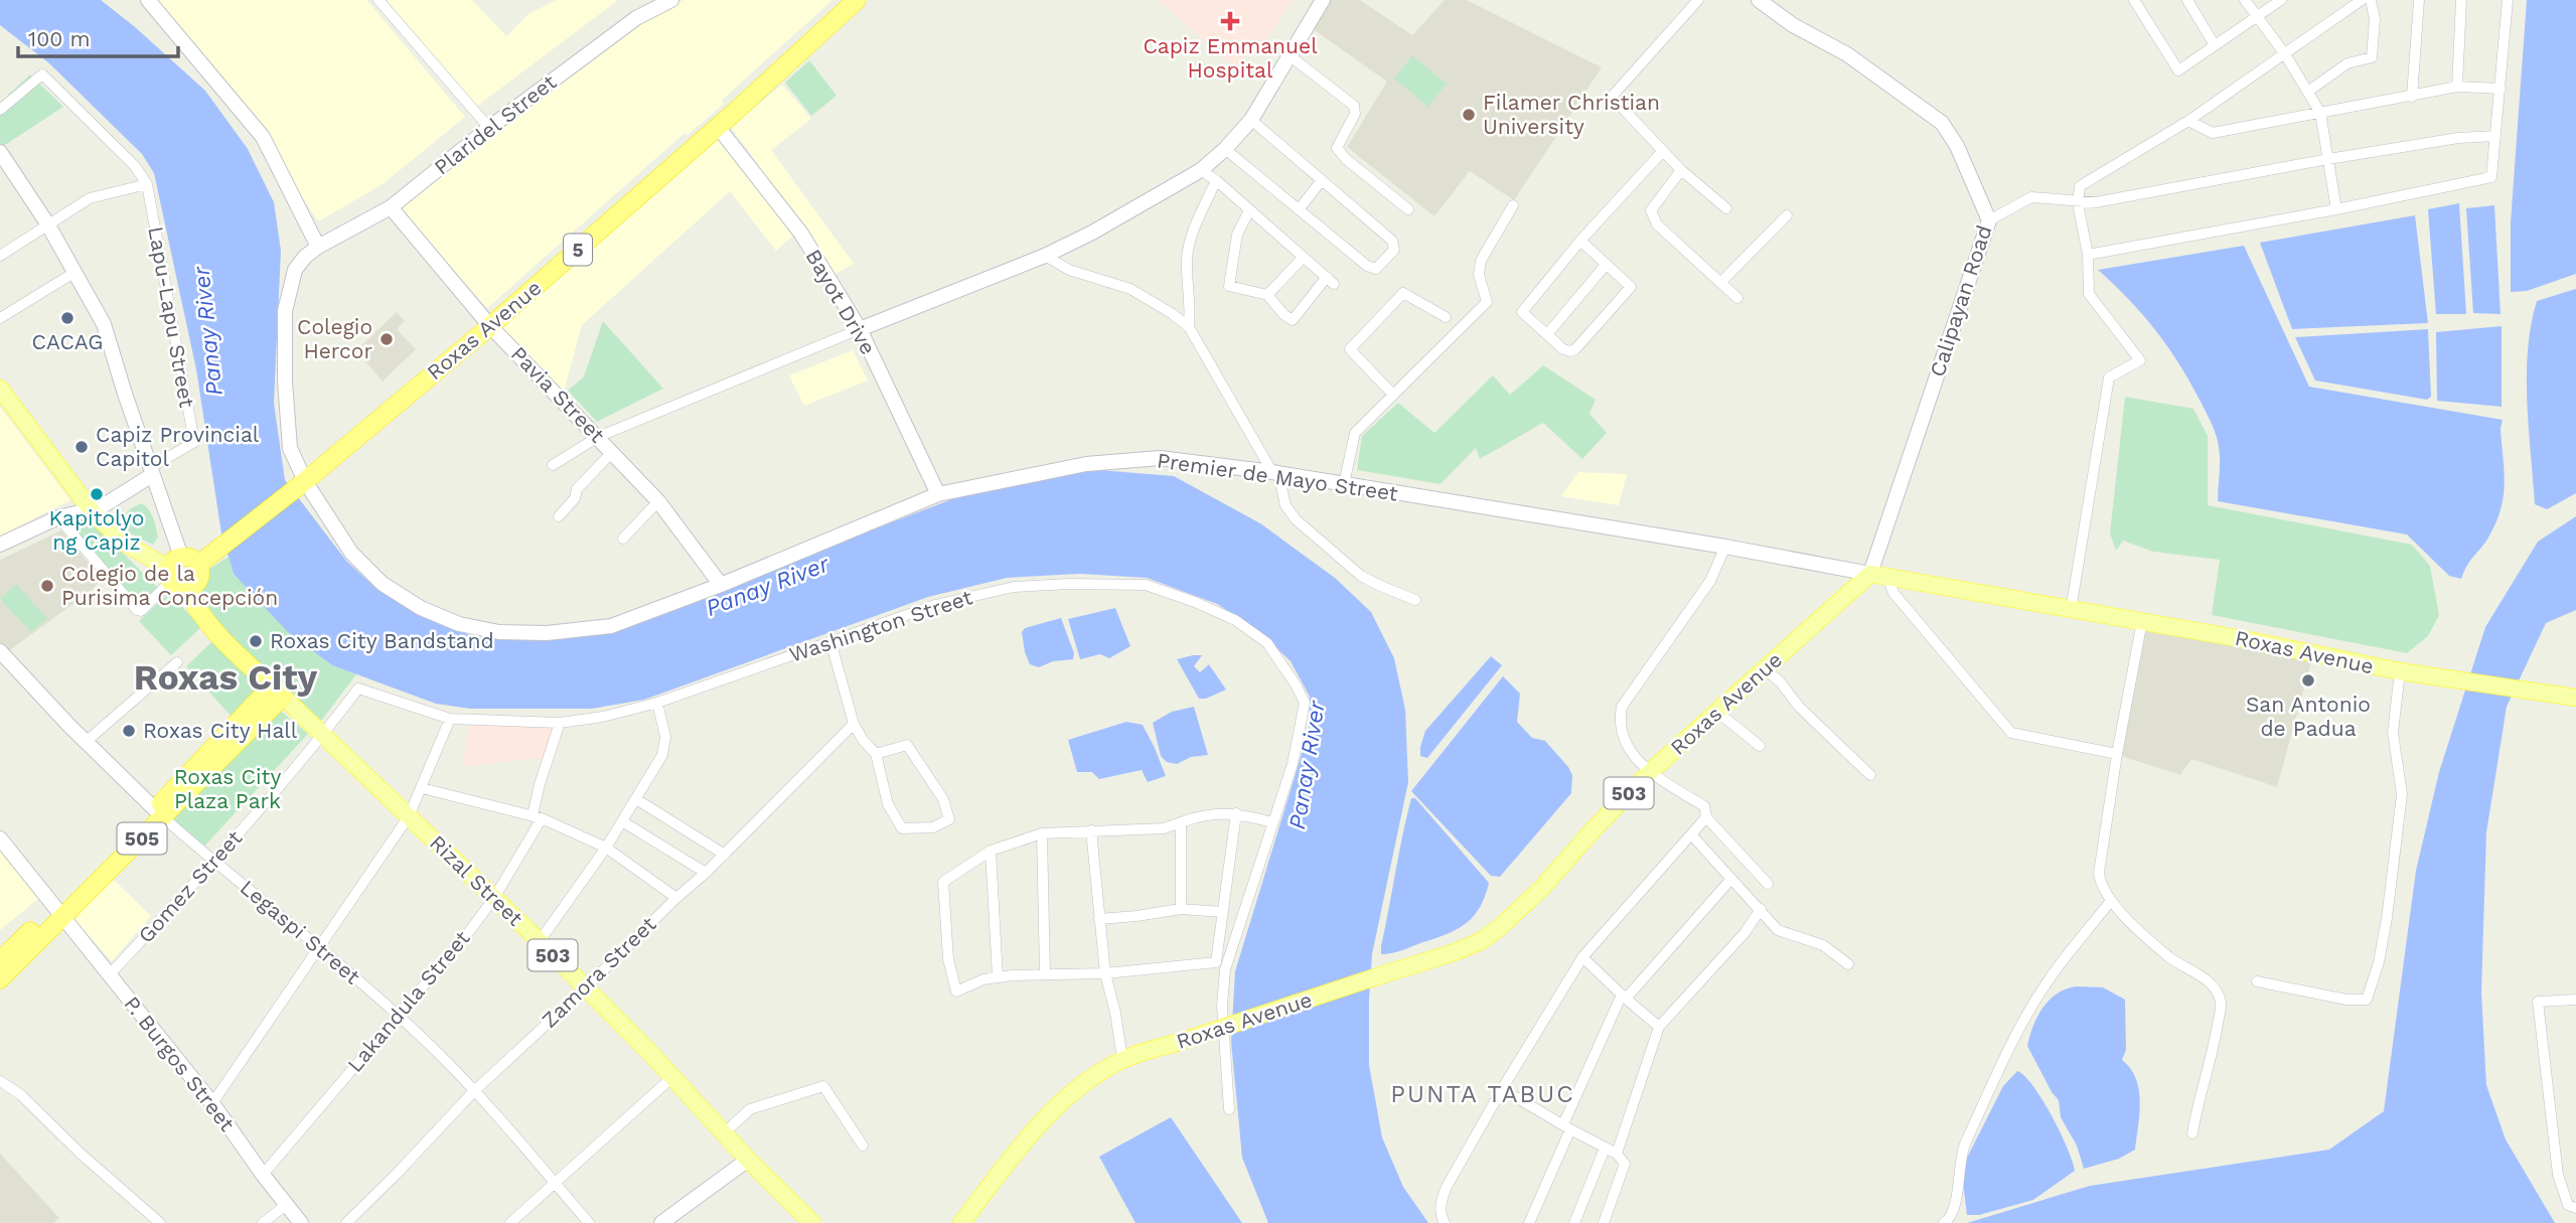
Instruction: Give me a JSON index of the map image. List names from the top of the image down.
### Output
{
  "streets": {
    "highway": ["5", "Roxas Avenue", "505"],
    "main road": ["503", "Rizal Street"],
    "street": [
      "Plaridel Street",
      "Calipayan Road",
      "Bayot Drive",
      "Lapu-Lapu Street",
      "Pavia Street",
      "Premier de Mayo Street",
      "Washington Street",
      "Gomez Street",
      "Legaspi Street",
      "Zamora Street",
      "Lakandula Street",
      "P. Burgos Street"
    ]
  },
  "crossings": [
    ["Plaridel Street", "Roxas Avenue"],
    ["Plaridel Street", "Pavia Street"],
    ["Plaridel Street", "Premier de Mayo Street"],
    ["Calipayan Road", "Roxas Avenue"],
    ["Calipayan Road", "Premier de Mayo Street"],
    ["Bayot Drive", "Roxas Avenue"],
    ["Bayot Drive", "Premier de Mayo Street"],
    ["Roxas Avenue", "Pavia Street"],
    ["Roxas Avenue", "Premier de Mayo Street"],
    ["Pavia Street", "Premier de Mayo Street"],
    ["Washington Street", "Rizal Street"],
    ["Washington Street", "Gomez Street"],
    ["Washington Street", "Lakandula Street"],
    ["505", "Rizal Street"],
    ["505", "Legaspi Street"],
    ["505", "P. Burgos Street"],
    ["Rizal Street", "Gomez Street"],
    ["Rizal Street", "Zamora Street"],
    ["Rizal Street", "Lakandula Street"],
    ["Gomez Street", "Legaspi Street"],
    ["Gomez Street", "P. Burgos Street"],
    ["Legaspi Street", "Zamora Street"],
    ["Legaspi Street", "Lakandula Street"],
    ["Lakandula Street", "P. Burgos Street"]
  ],
  "districts": ["Roxas City", "PUNTA TABUC"],
  "water": ["Panay River"],
  "parks": ["Roxas City Plaza Park"],
  "places": {
    "health": ["Capiz Emmanuel Hospital"],
    "other": [
      "Filamer Christian University",
      "CACAG",
      "Colegio Hercor",
      "Capiz Provincial Capitol",
      "Kapitolyo ng Capiz",
      "Colegio de la Purisima Concepción",
      "Roxas City Bandstand",
      "San Antonio de Padua",
      "Roxas City Hall"
    ]
  },
  "scale_bar": "100 m"
}
